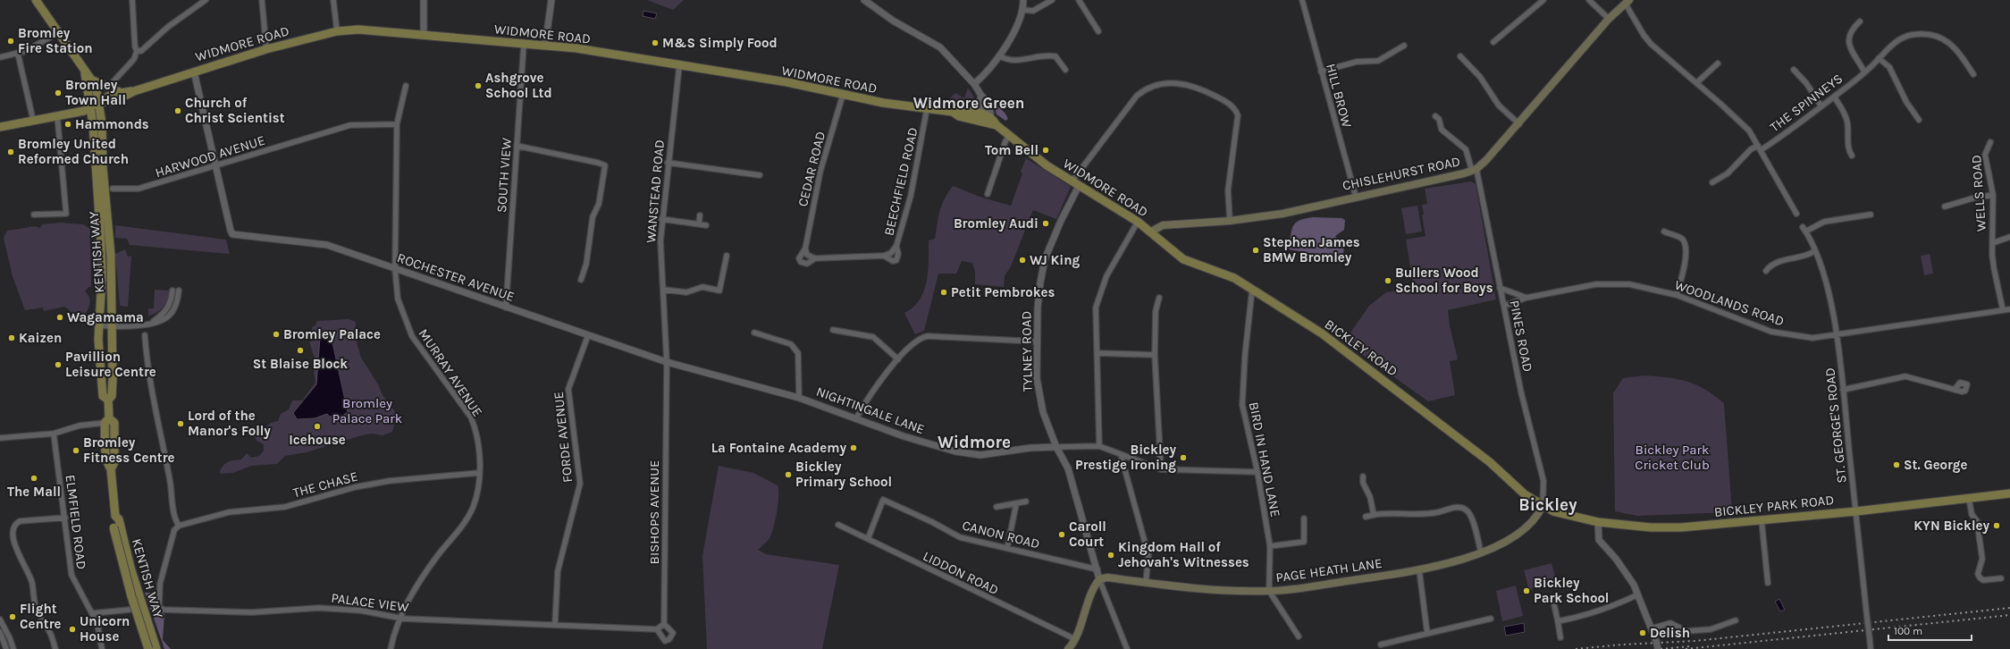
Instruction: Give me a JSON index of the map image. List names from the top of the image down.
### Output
{
  "streets": {
    "main road": [
      "WIDMORE ROAD",
      "CHISLEHURST ROAD",
      "KENTISH WAY",
      "BICKLEY ROAD",
      "BICKLEY PARK ROAD",
      "PAGE HEATH LANE"
    ],
    "street": [
      "HILL BROW",
      "THE SPINNEYS",
      "HARWOOD AVENUE",
      "CEDAR ROAD",
      "SOUTH VIEW",
      "BEECHFIELD ROAD",
      "WANSTEAD ROAD",
      "WELLS ROAD",
      "ROCHESTER AVENUE",
      "WOODLANDS ROAD",
      "PINES ROAD",
      "TYLNEY ROAD",
      "MURRAY AVENUE",
      "NIGHTINGALE LANE",
      "ST. GEORGE'S ROAD",
      "FORDE AVENUE",
      "BIRD IN HAND LANE",
      "THE CHASE",
      "BISHOPS AVENUE",
      "ELMFIELD ROAD",
      "CANON ROAD",
      "LIDDON ROAD",
      "PALACE VIEW"
    ]
  },
  "crossings": [
    ["WIDMORE ROAD", "CEDAR ROAD"],
    ["WIDMORE ROAD", "CHISLEHURST ROAD"],
    ["WIDMORE ROAD", "SOUTH VIEW"],
    ["WIDMORE ROAD", "BEECHFIELD ROAD"],
    ["WIDMORE ROAD", "WANSTEAD ROAD"],
    ["WIDMORE ROAD", "KENTISH WAY"],
    ["WIDMORE ROAD", "BICKLEY ROAD"],
    ["WIDMORE ROAD", "TYLNEY ROAD"],
    ["HILL BROW", "CHISLEHURST ROAD"],
    ["HARWOOD AVENUE", "ROCHESTER AVENUE"],
    ["HARWOOD AVENUE", "MURRAY AVENUE"],
    ["CEDAR ROAD", "BEECHFIELD ROAD"],
    ["CHISLEHURST ROAD", "PINES ROAD"],
    ["CHISLEHURST ROAD", "BICKLEY ROAD"],
    ["SOUTH VIEW", "ROCHESTER AVENUE"],
    ["WANSTEAD ROAD", "ROCHESTER AVENUE"],
    ["WANSTEAD ROAD", "NIGHTINGALE LANE"],
    ["WANSTEAD ROAD", "BISHOPS AVENUE"],
    ["WELLS ROAD", "WOODLANDS ROAD"],
    ["ROCHESTER AVENUE", "MURRAY AVENUE"],
    ["ROCHESTER AVENUE", "NIGHTINGALE LANE"],
    ["ROCHESTER AVENUE", "FORDE AVENUE"],
    ["ROCHESTER AVENUE", "BISHOPS AVENUE"],
    ["WOODLANDS ROAD", "PINES ROAD"],
    ["WOODLANDS ROAD", "ST. GEORGE'S ROAD"],
    ["PINES ROAD", "BICKLEY ROAD"],
    ["PINES ROAD", "BICKLEY PARK ROAD"],
    ["PINES ROAD", "PAGE HEATH LANE"],
    ["BICKLEY ROAD", "BIRD IN HAND LANE"],
    ["BICKLEY ROAD", "BICKLEY PARK ROAD"],
    ["BICKLEY ROAD", "PAGE HEATH LANE"],
    ["TYLNEY ROAD", "NIGHTINGALE LANE"],
    ["TYLNEY ROAD", "CANON ROAD"],
    ["TYLNEY ROAD", "PAGE HEATH LANE"],
    ["MURRAY AVENUE", "THE CHASE"],
    ["MURRAY AVENUE", "PALACE VIEW"],
    ["NIGHTINGALE LANE", "BIRD IN HAND LANE"],
    ["NIGHTINGALE LANE", "BISHOPS AVENUE"],
    ["ST. GEORGE'S ROAD", "BICKLEY PARK ROAD"],
    ["FORDE AVENUE", "PALACE VIEW"],
    ["BIRD IN HAND LANE", "PAGE HEATH LANE"],
    ["THE CHASE", "PALACE VIEW"],
    ["BICKLEY PARK ROAD", "PAGE HEATH LANE"],
    ["BISHOPS AVENUE", "PALACE VIEW"],
    ["CANON ROAD", "LIDDON ROAD"]
  ],
  "districts": ["Widmore Green", "Widmore", "Bickley"],
  "parks": ["Bromley Palace Park", "Bickley Park Cricket Club"],
  "places": [
    "Bromley Fire Station",
    "M&S Simply Food",
    "Ashgrove School Ltd",
    "Bromley Town Hall",
    "Church of Christ Scientist",
    "Hammonds",
    "Tom Bell",
    "Bromley United Reformed Church",
    "Bromley Audi",
    "Stephen James BMW Bromley",
    "WJ King",
    "Bullers Wood School for Boys",
    "Petit Pembrokes",
    "Wagamama",
    "Bromley Palace",
    "Kaizen",
    "St Blaise Block",
    "Pavillion Leisure Centre",
    "Lord of the Manor's Folly",
    "Icehouse",
    "La Fontaine Academy",
    "Bromley Fitness Centre",
    "Bickley Prestige Ironing",
    "St. George",
    "Bickley Primary School",
    "The Mall",
    "KYN Bickley",
    "Caroll Court",
    "Kingdom Hall of Jehovah's Witnesses",
    "Bickley Park School",
    "Flight Centre",
    "Unicorn House",
    "Delish"
  ],
  "scale_bar": "100 m"
}
